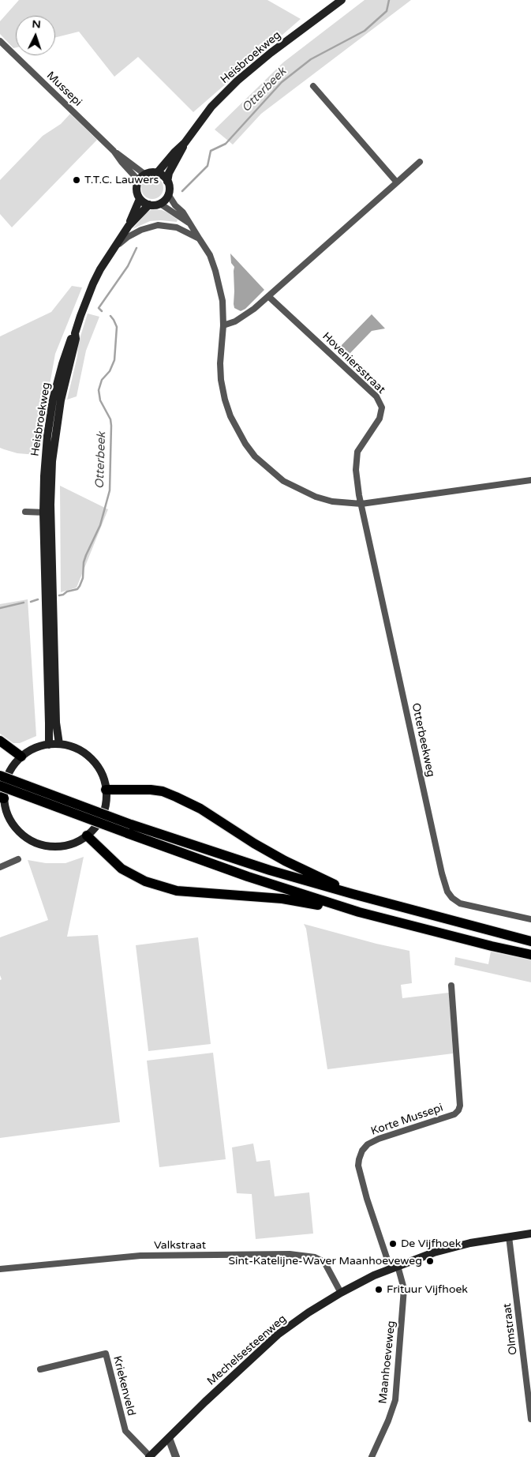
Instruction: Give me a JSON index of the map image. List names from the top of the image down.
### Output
{
  "streets": {
    "main road": ["Heisbroekweg", "Mechelsesteenweg"],
    "street": [
      "Mussepi",
      "Hoveniersstraat",
      "Otterbeekweg",
      "Korte Mussepi",
      "Valkstraat",
      "Olmstraat",
      "Maanhoeveweg",
      "Kriekenveld"
    ]
  },
  "crossings": [
    ["Heisbroekweg", "Mussepi"],
    ["Hoveniersstraat", "Otterbeekweg"],
    ["Korte Mussepi", "Mechelsesteenweg"],
    ["Korte Mussepi", "Maanhoeveweg"],
    ["Valkstraat", "Mechelsesteenweg"],
    ["Olmstraat", "Mechelsesteenweg"],
    ["Mechelsesteenweg", "Maanhoeveweg"],
    ["Mechelsesteenweg", "Kriekenveld"]
  ],
  "water": ["Otterbeek"],
  "places": [
    "T.T.C. Lauwers",
    "De Vijfhoek",
    "Sint-Katelijne-Waver Maanhoeveweg",
    "Frituur Vijfhoek"
  ],
  "north": "top"
}
